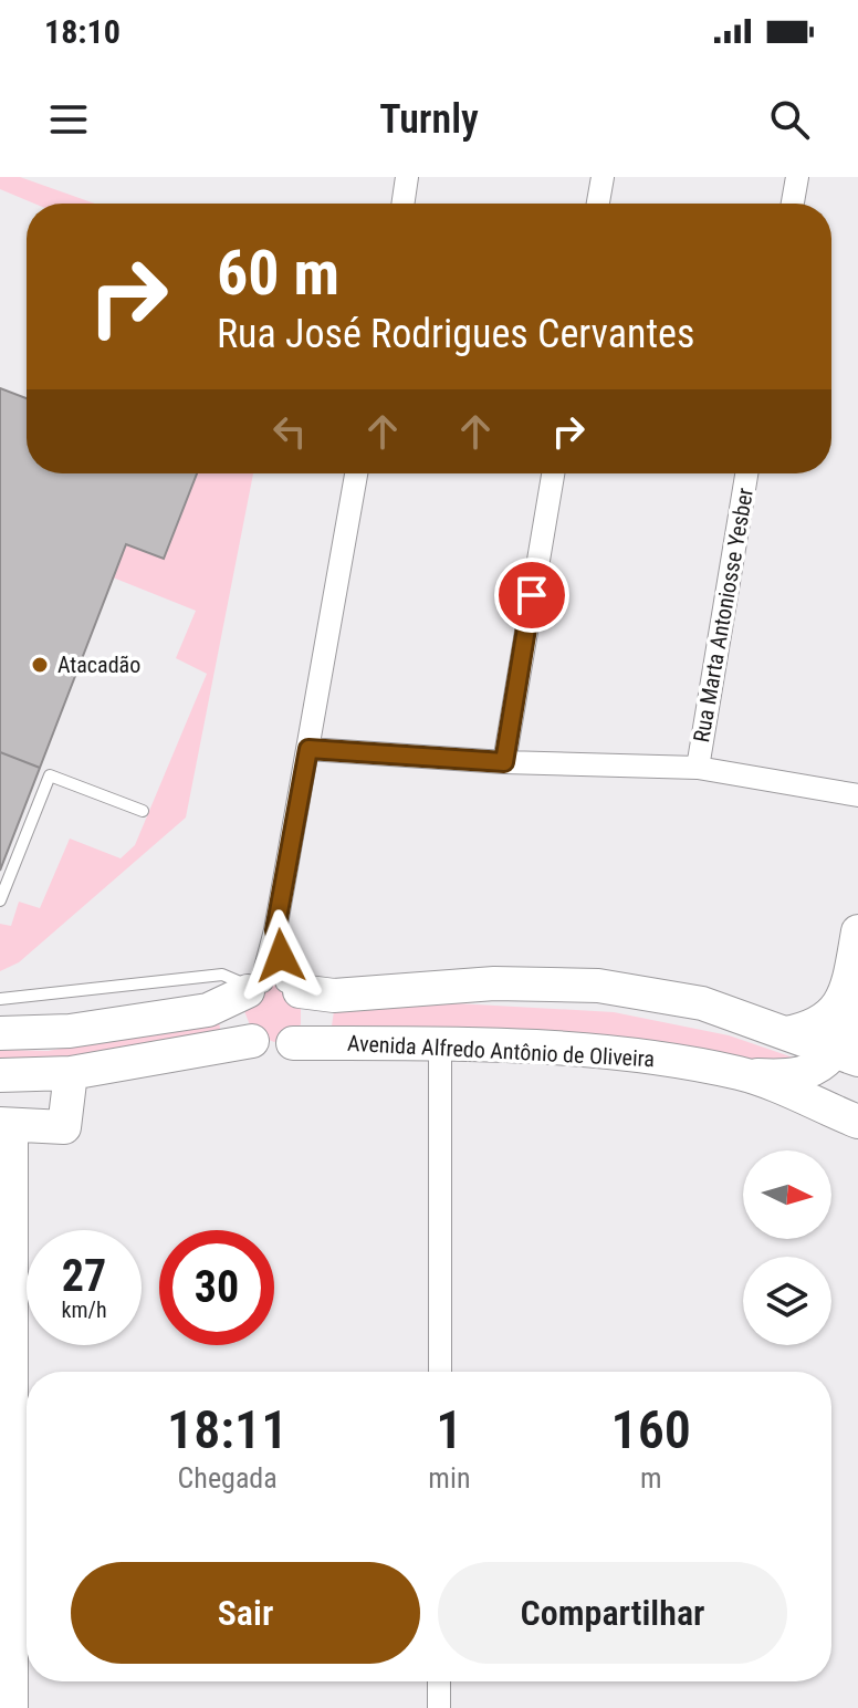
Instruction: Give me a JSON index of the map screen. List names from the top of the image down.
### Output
{
  "streets": {
    "main road": ["Avenida Alfredo Antônio de Oliveira"],
    "street": ["Rua Marta Antoniosse Yesber"]
  },
  "places": ["Atacadão"],
  "north": "right",
  "page": {
    "status": "18:10",
    "header": "Turnly",
    "turn": ["60 m", "Rua José Rodrigues Cervantes"],
    "speed": "27 km/h",
    "limit": "30",
    "eta": [
      "18:11",
      "Chegada",
      "1",
      "min",
      "160",
      "m"
    ],
    "buttons": ["Sair", "Compartilhar"]
  }
}
